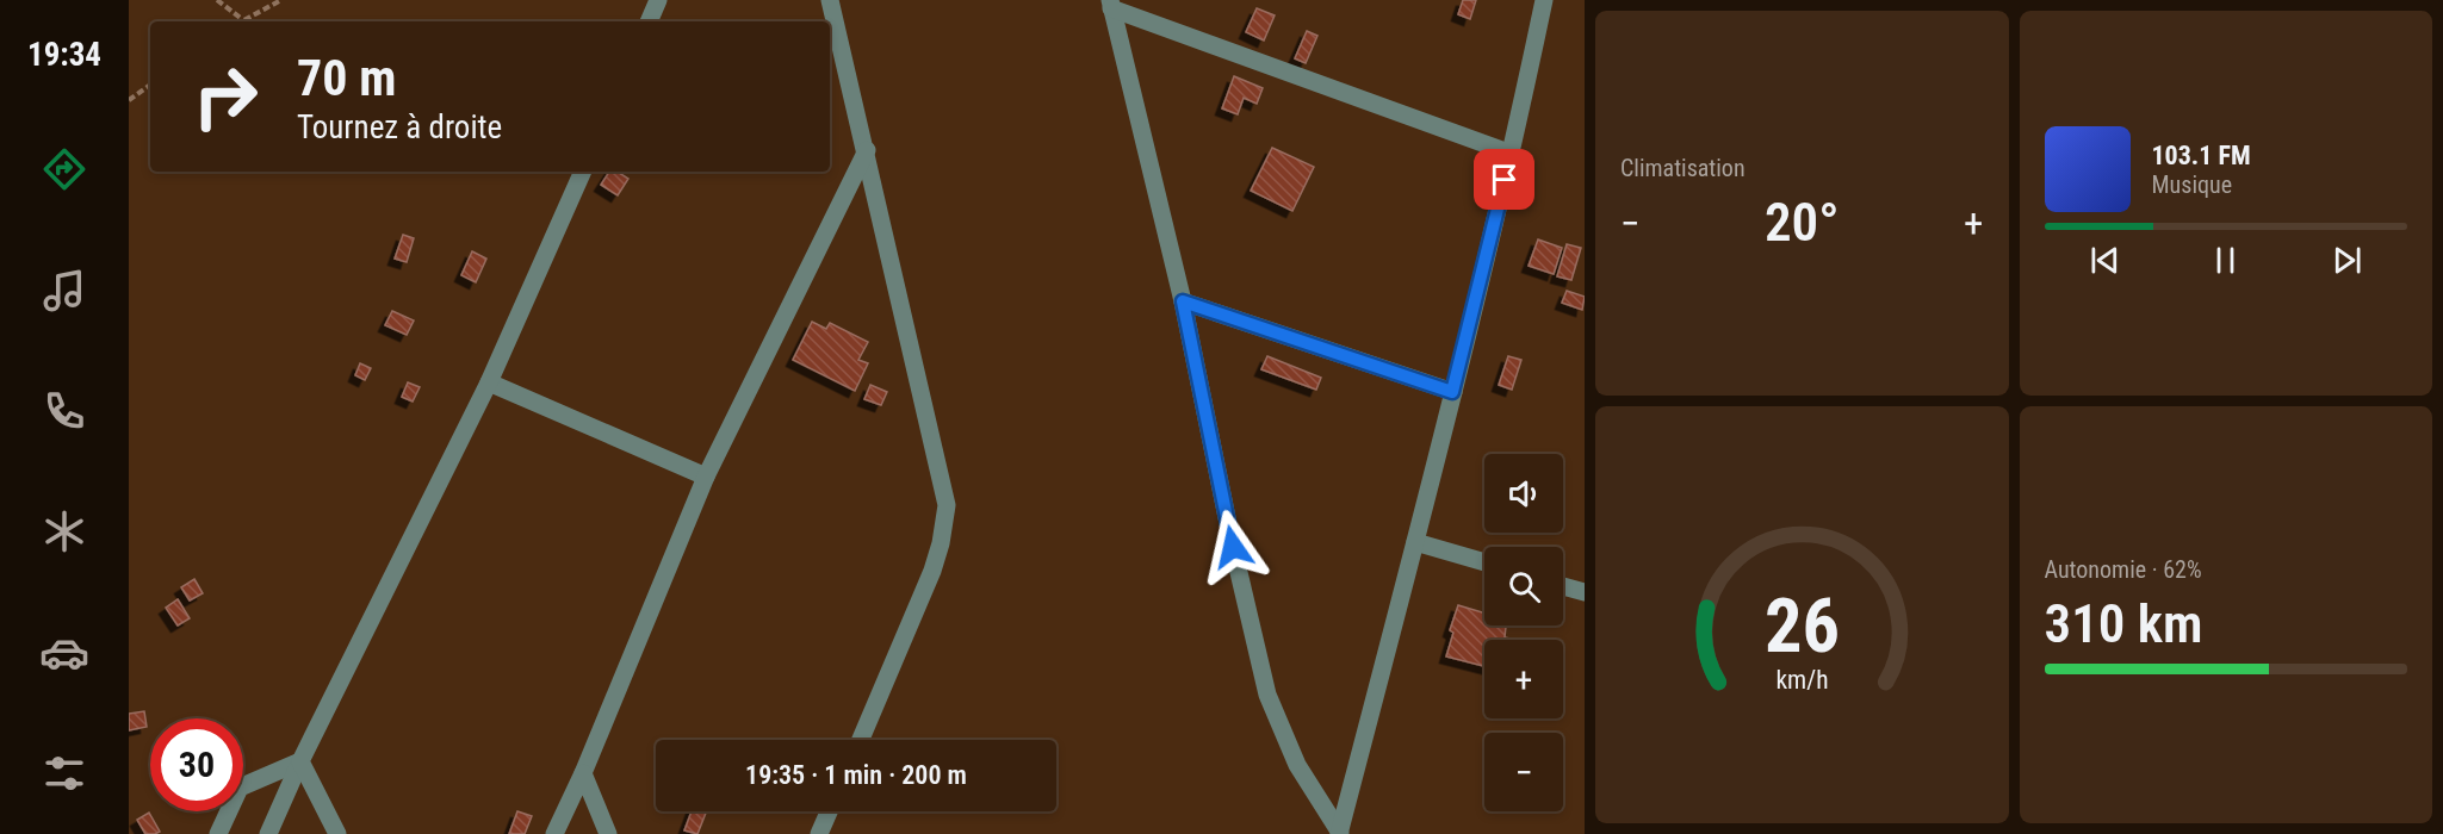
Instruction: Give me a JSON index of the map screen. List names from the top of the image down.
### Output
{
  "page": {
    "tabs": "19:34",
    "tile": [
      "Climatisation",
      ["Autonomie · 62%", "310 km"]
    ],
    "turn": ["70 m", "Tournez à droite"],
    "song": ["103.1 FM", "Musique"],
    "heat": ["−", "20°", "+"],
    "map_buttons": ["+", "−"],
    "limit": "30",
    "trip": "19:35 · 1 min · 200 m",
    "gauge": ["26", "km/h"]
  }
}
